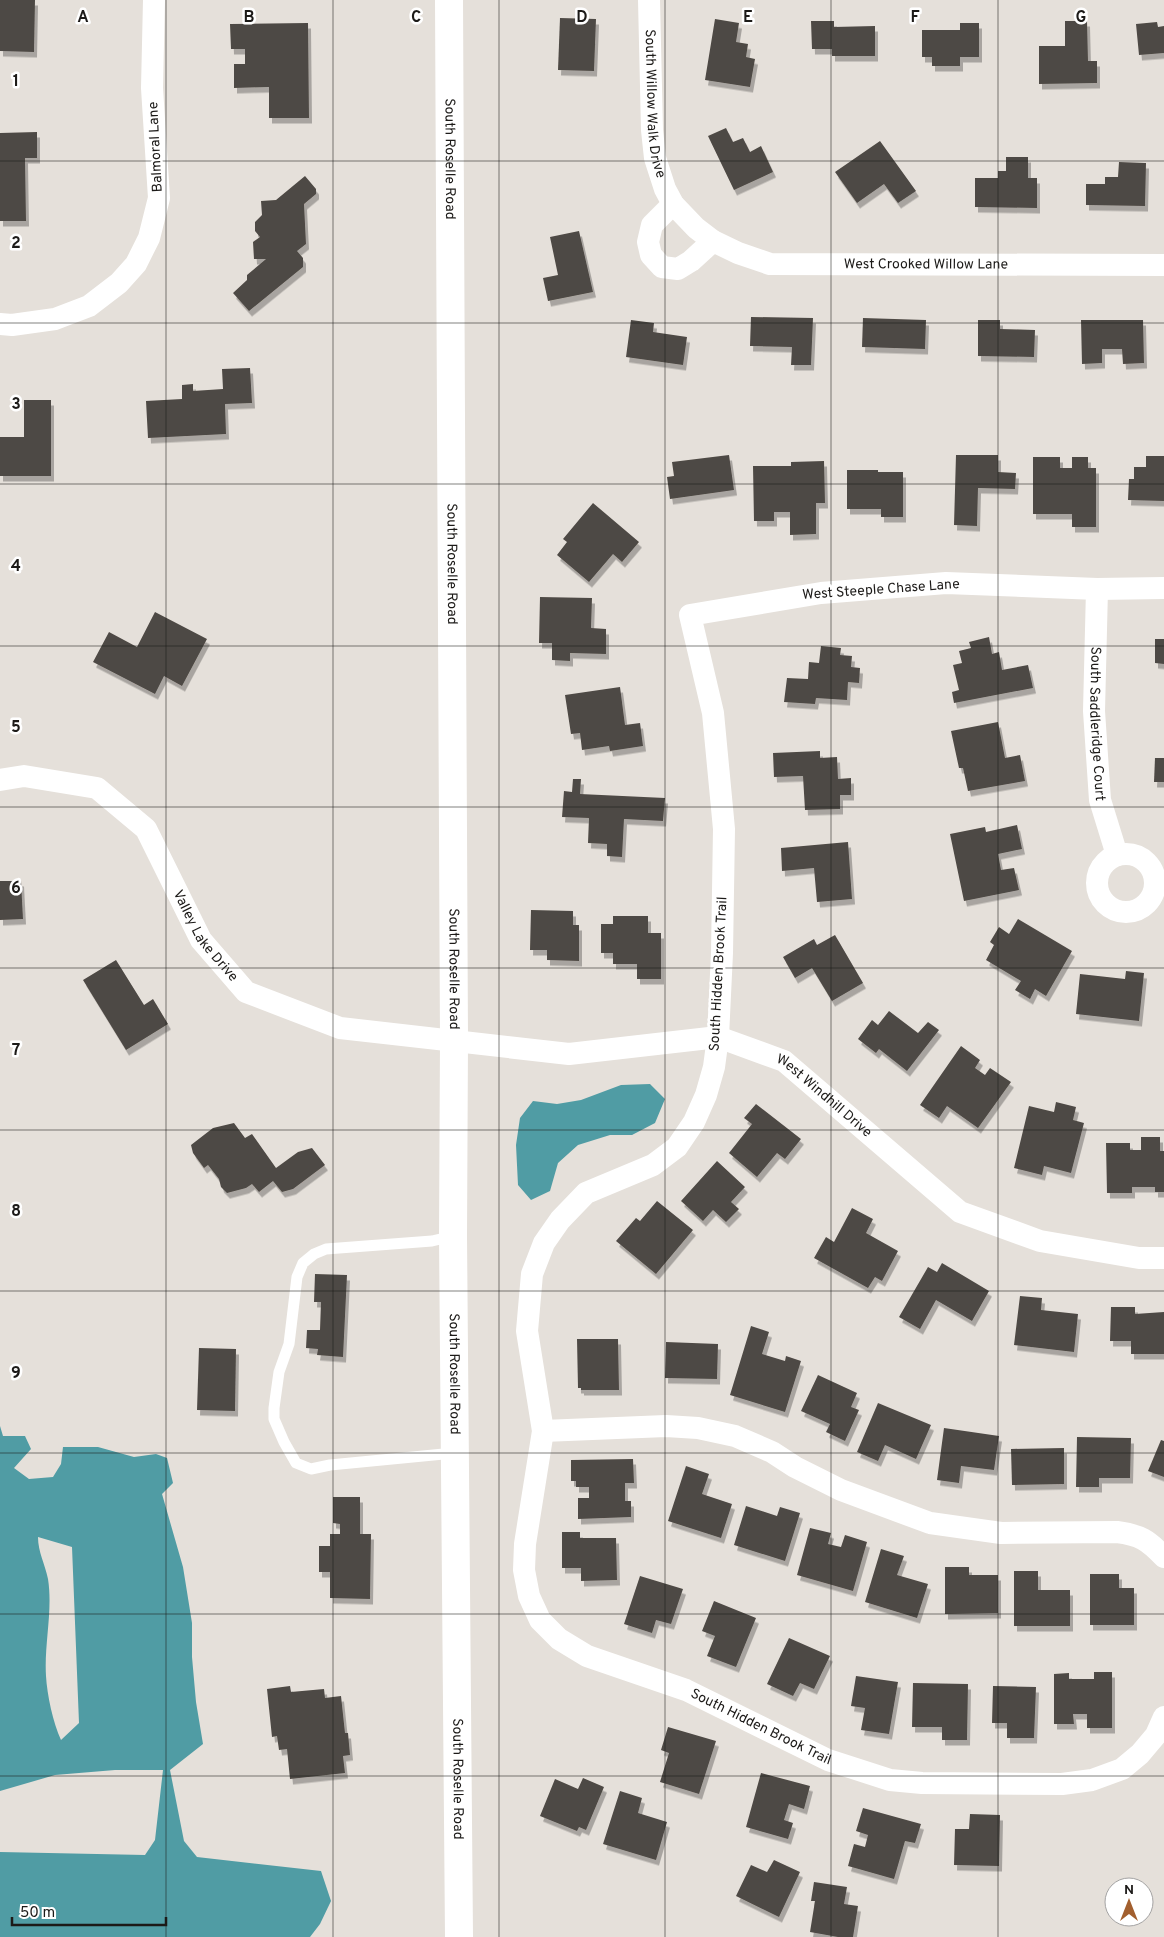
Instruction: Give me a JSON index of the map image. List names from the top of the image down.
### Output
{
  "streets": {
    "main road": ["South Roselle Road"],
    "street": [
      "South Willow Walk Drive",
      "Balmoral Lane",
      "West Crooked Willow Lane",
      "West Steeple Chase Lane",
      "South Saddleridge Court",
      "Valley Lake Drive",
      "South Hidden Brook Trail",
      "West Windhill Drive"
    ]
  },
  "crossings": [
    ["South Willow Walk Drive", "West Crooked Willow Lane"],
    ["South Roselle Road", "Valley Lake Drive"],
    ["South Roselle Road", "West Windhill Drive"],
    ["West Steeple Chase Lane", "South Saddleridge Court"],
    ["West Steeple Chase Lane", "South Hidden Brook Trail"],
    ["Valley Lake Drive", "West Windhill Drive"],
    ["South Hidden Brook Trail", "West Windhill Drive"]
  ],
  "scale_bar": "50 m",
  "north": "top",
  "grid": {
    "columns": [
      "A",
      "B",
      "C",
      "D",
      "E",
      "F",
      "G"
    ],
    "rows": [
      "1",
      "2",
      "3",
      "4",
      "5",
      "6",
      "7",
      "8",
      "9"
    ]
  }
}
